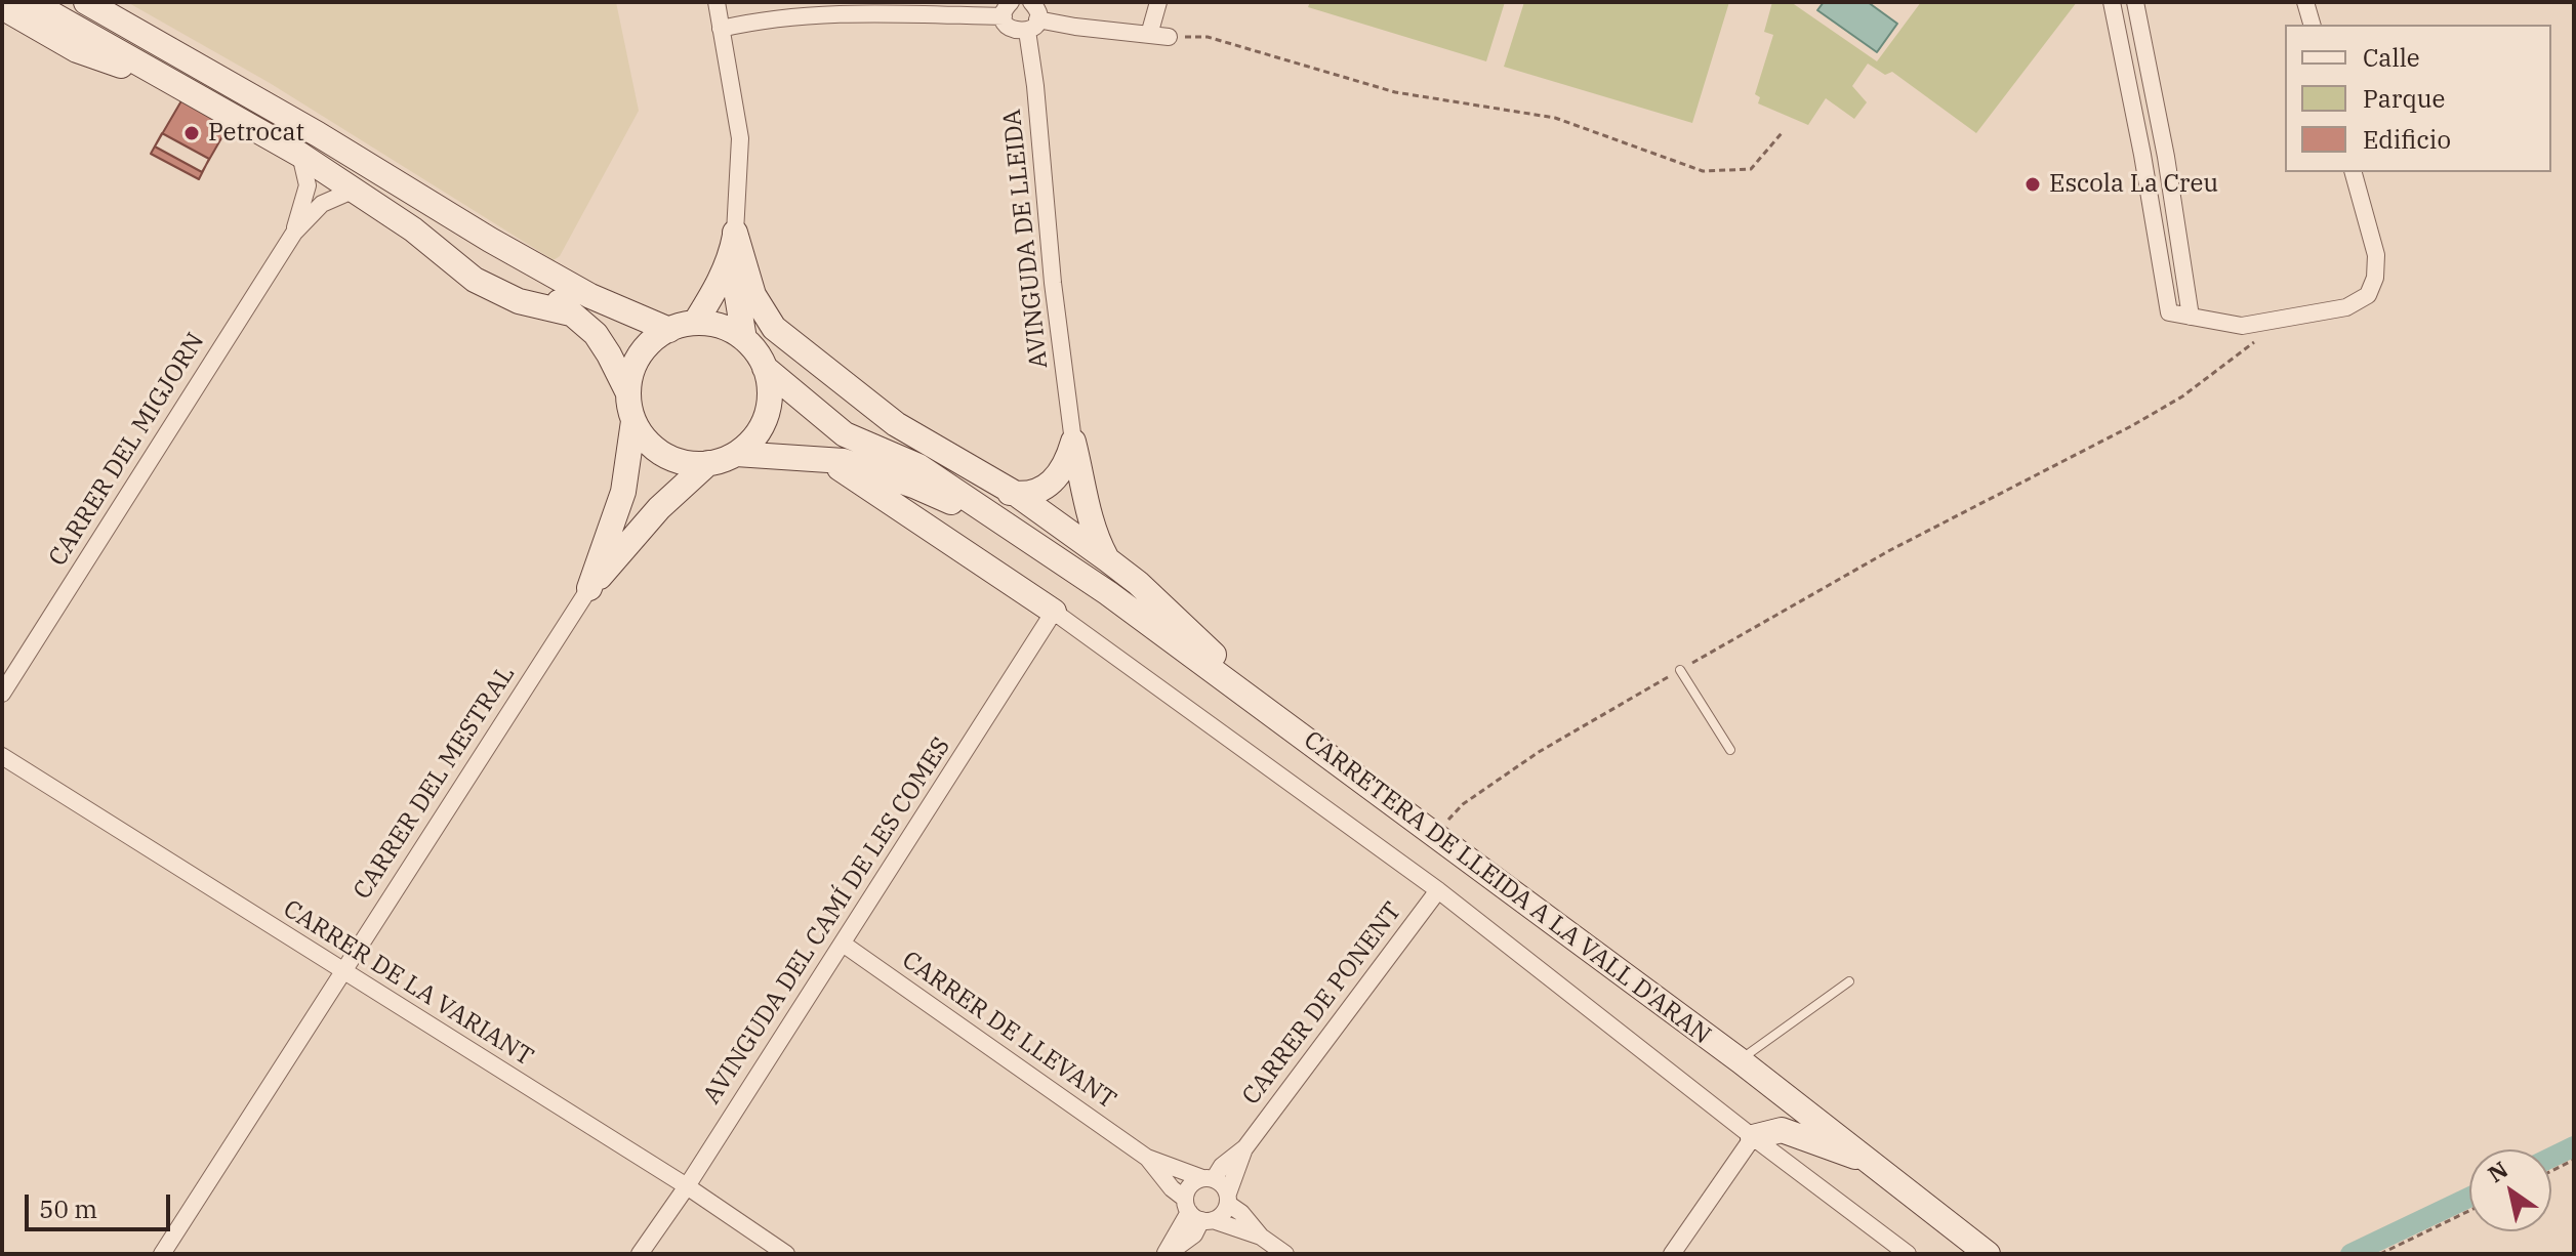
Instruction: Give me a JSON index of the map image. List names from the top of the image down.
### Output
{
  "streets": {
    "main road": ["CARRETERA DE LLEIDA A LA VALL D'ARAN"],
    "street": [
      "AVINGUDA DE LLEIDA",
      "CARRER DEL MIGJORN",
      "CARRER DEL MESTRAL",
      "AVINGUDA DEL CAMÍ DE LES COMES",
      "CARRER DE LA VARIANT",
      "CARRER DE PONENT",
      "CARRER DE LLEVANT"
    ]
  },
  "crossings": [
    ["CARRER DEL MESTRAL", "CARRER DE LA VARIANT"],
    ["AVINGUDA DEL CAMÍ DE LES COMES", "CARRER DE LA VARIANT"],
    ["AVINGUDA DEL CAMÍ DE LES COMES", "CARRER DE LLEVANT"],
    ["CARRER DE PONENT", "CARRER DE LLEVANT"]
  ],
  "places": ["Petrocat", "Escola La Creu"],
  "legend": ["Calle", "Parque", "Edificio"],
  "scale_bar": "50 m",
  "north": "top left"
}
